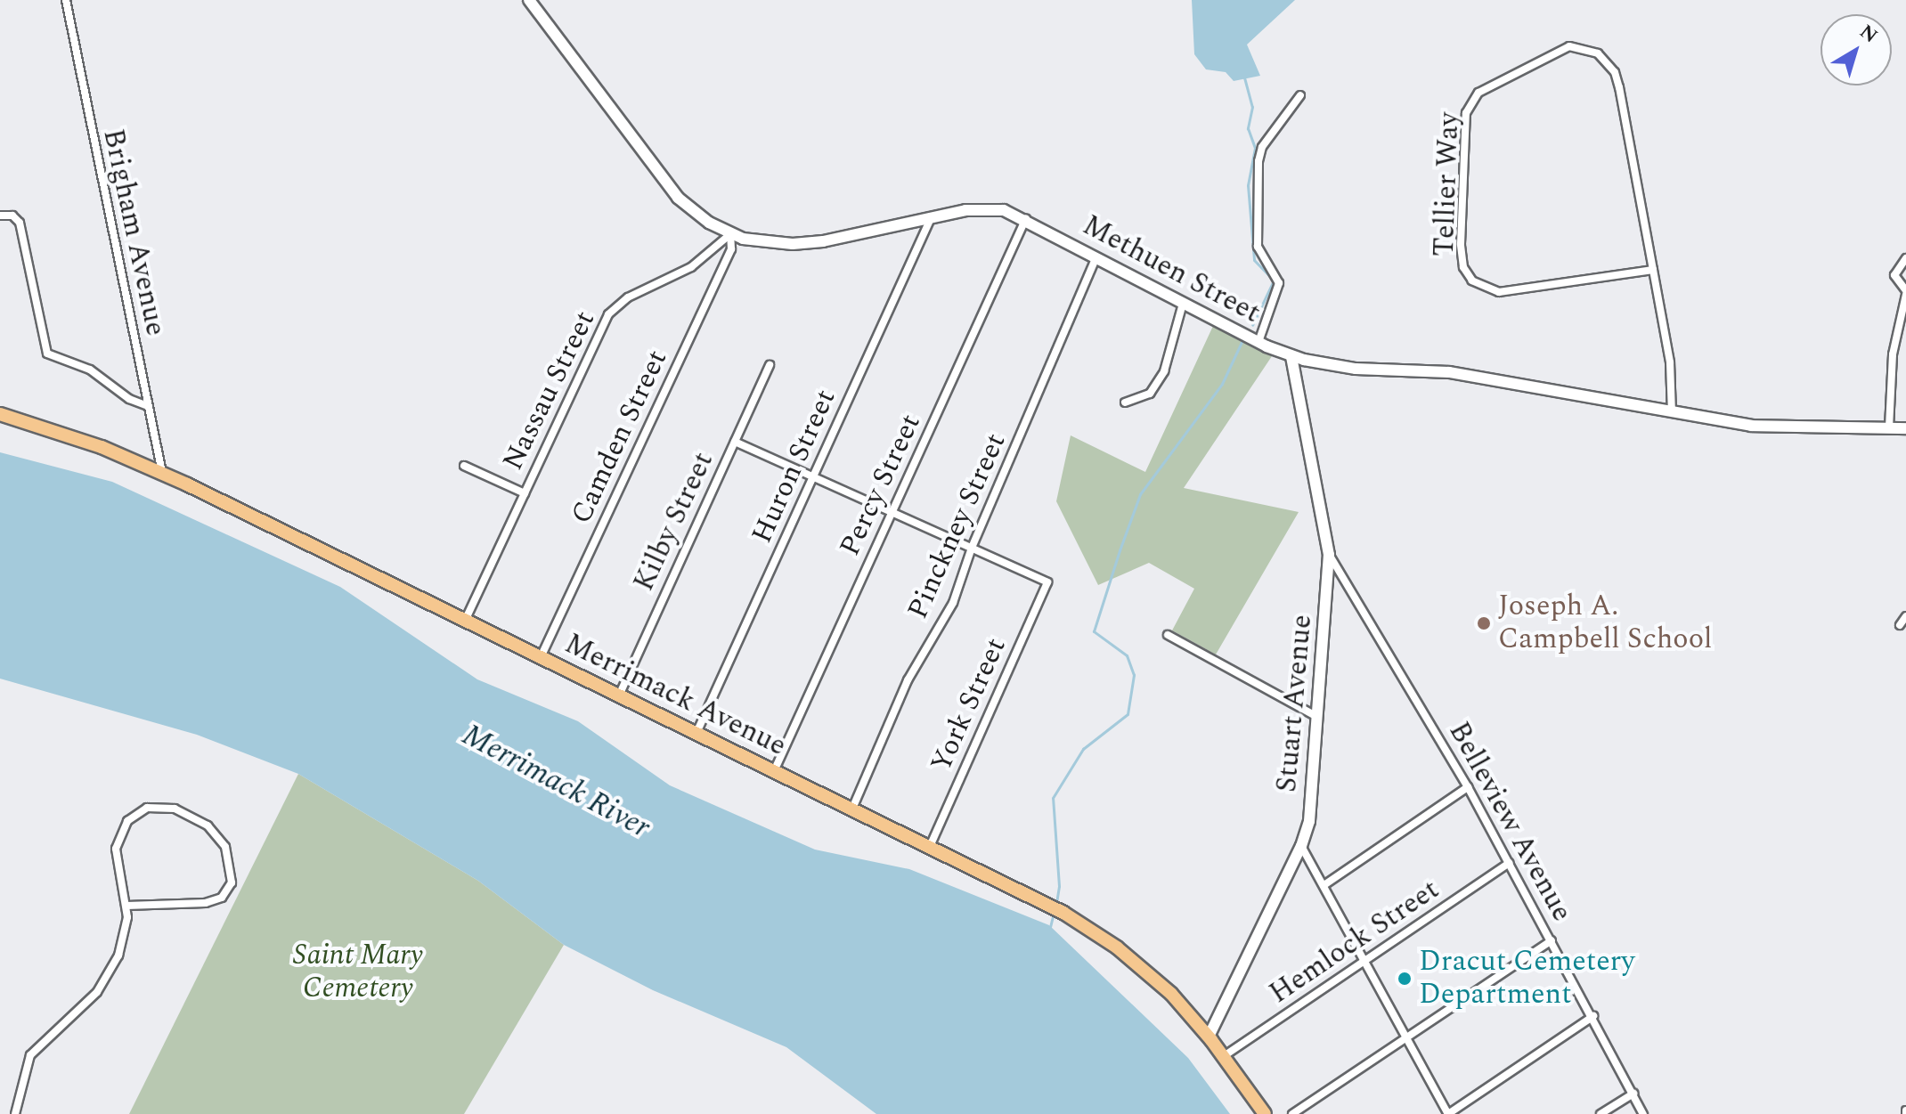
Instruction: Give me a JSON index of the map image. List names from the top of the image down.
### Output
{
  "streets": {
    "main road": ["Merrimack Avenue"],
    "street": [
      "Tellier Way",
      "Brigham Avenue",
      "Methuen Street",
      "Nassau Street",
      "Camden Street",
      "Huron Street",
      "Percy Street",
      "Kilby Street",
      "Pinckney Street",
      "Stuart Avenue",
      "York Street",
      "Belleview Avenue",
      "Hemlock Street"
    ]
  },
  "crossings": [
    ["Tellier Way", "Methuen Street"],
    ["Brigham Avenue", "Merrimack Avenue"],
    ["Methuen Street", "Nassau Street"],
    ["Methuen Street", "Camden Street"],
    ["Methuen Street", "Huron Street"],
    ["Methuen Street", "Percy Street"],
    ["Methuen Street", "Pinckney Street"],
    ["Methuen Street", "Stuart Avenue"],
    ["Nassau Street", "Camden Street"],
    ["Nassau Street", "Merrimack Avenue"],
    ["Camden Street", "Merrimack Avenue"],
    ["Huron Street", "Merrimack Avenue"],
    ["Percy Street", "Merrimack Avenue"],
    ["Kilby Street", "Merrimack Avenue"],
    ["Pinckney Street", "Merrimack Avenue"],
    ["Pinckney Street", "York Street"],
    ["Merrimack Avenue", "Stuart Avenue"],
    ["Merrimack Avenue", "York Street"],
    ["Merrimack Avenue", "Hemlock Street"],
    ["Stuart Avenue", "Belleview Avenue"],
    ["Belleview Avenue", "Hemlock Street"]
  ],
  "water": ["Merrimack River"],
  "parks": ["Saint Mary Cemetery"],
  "places": ["Joseph A. Campbell School", "Dracut Cemetery Department"],
  "north": "top right"
}
